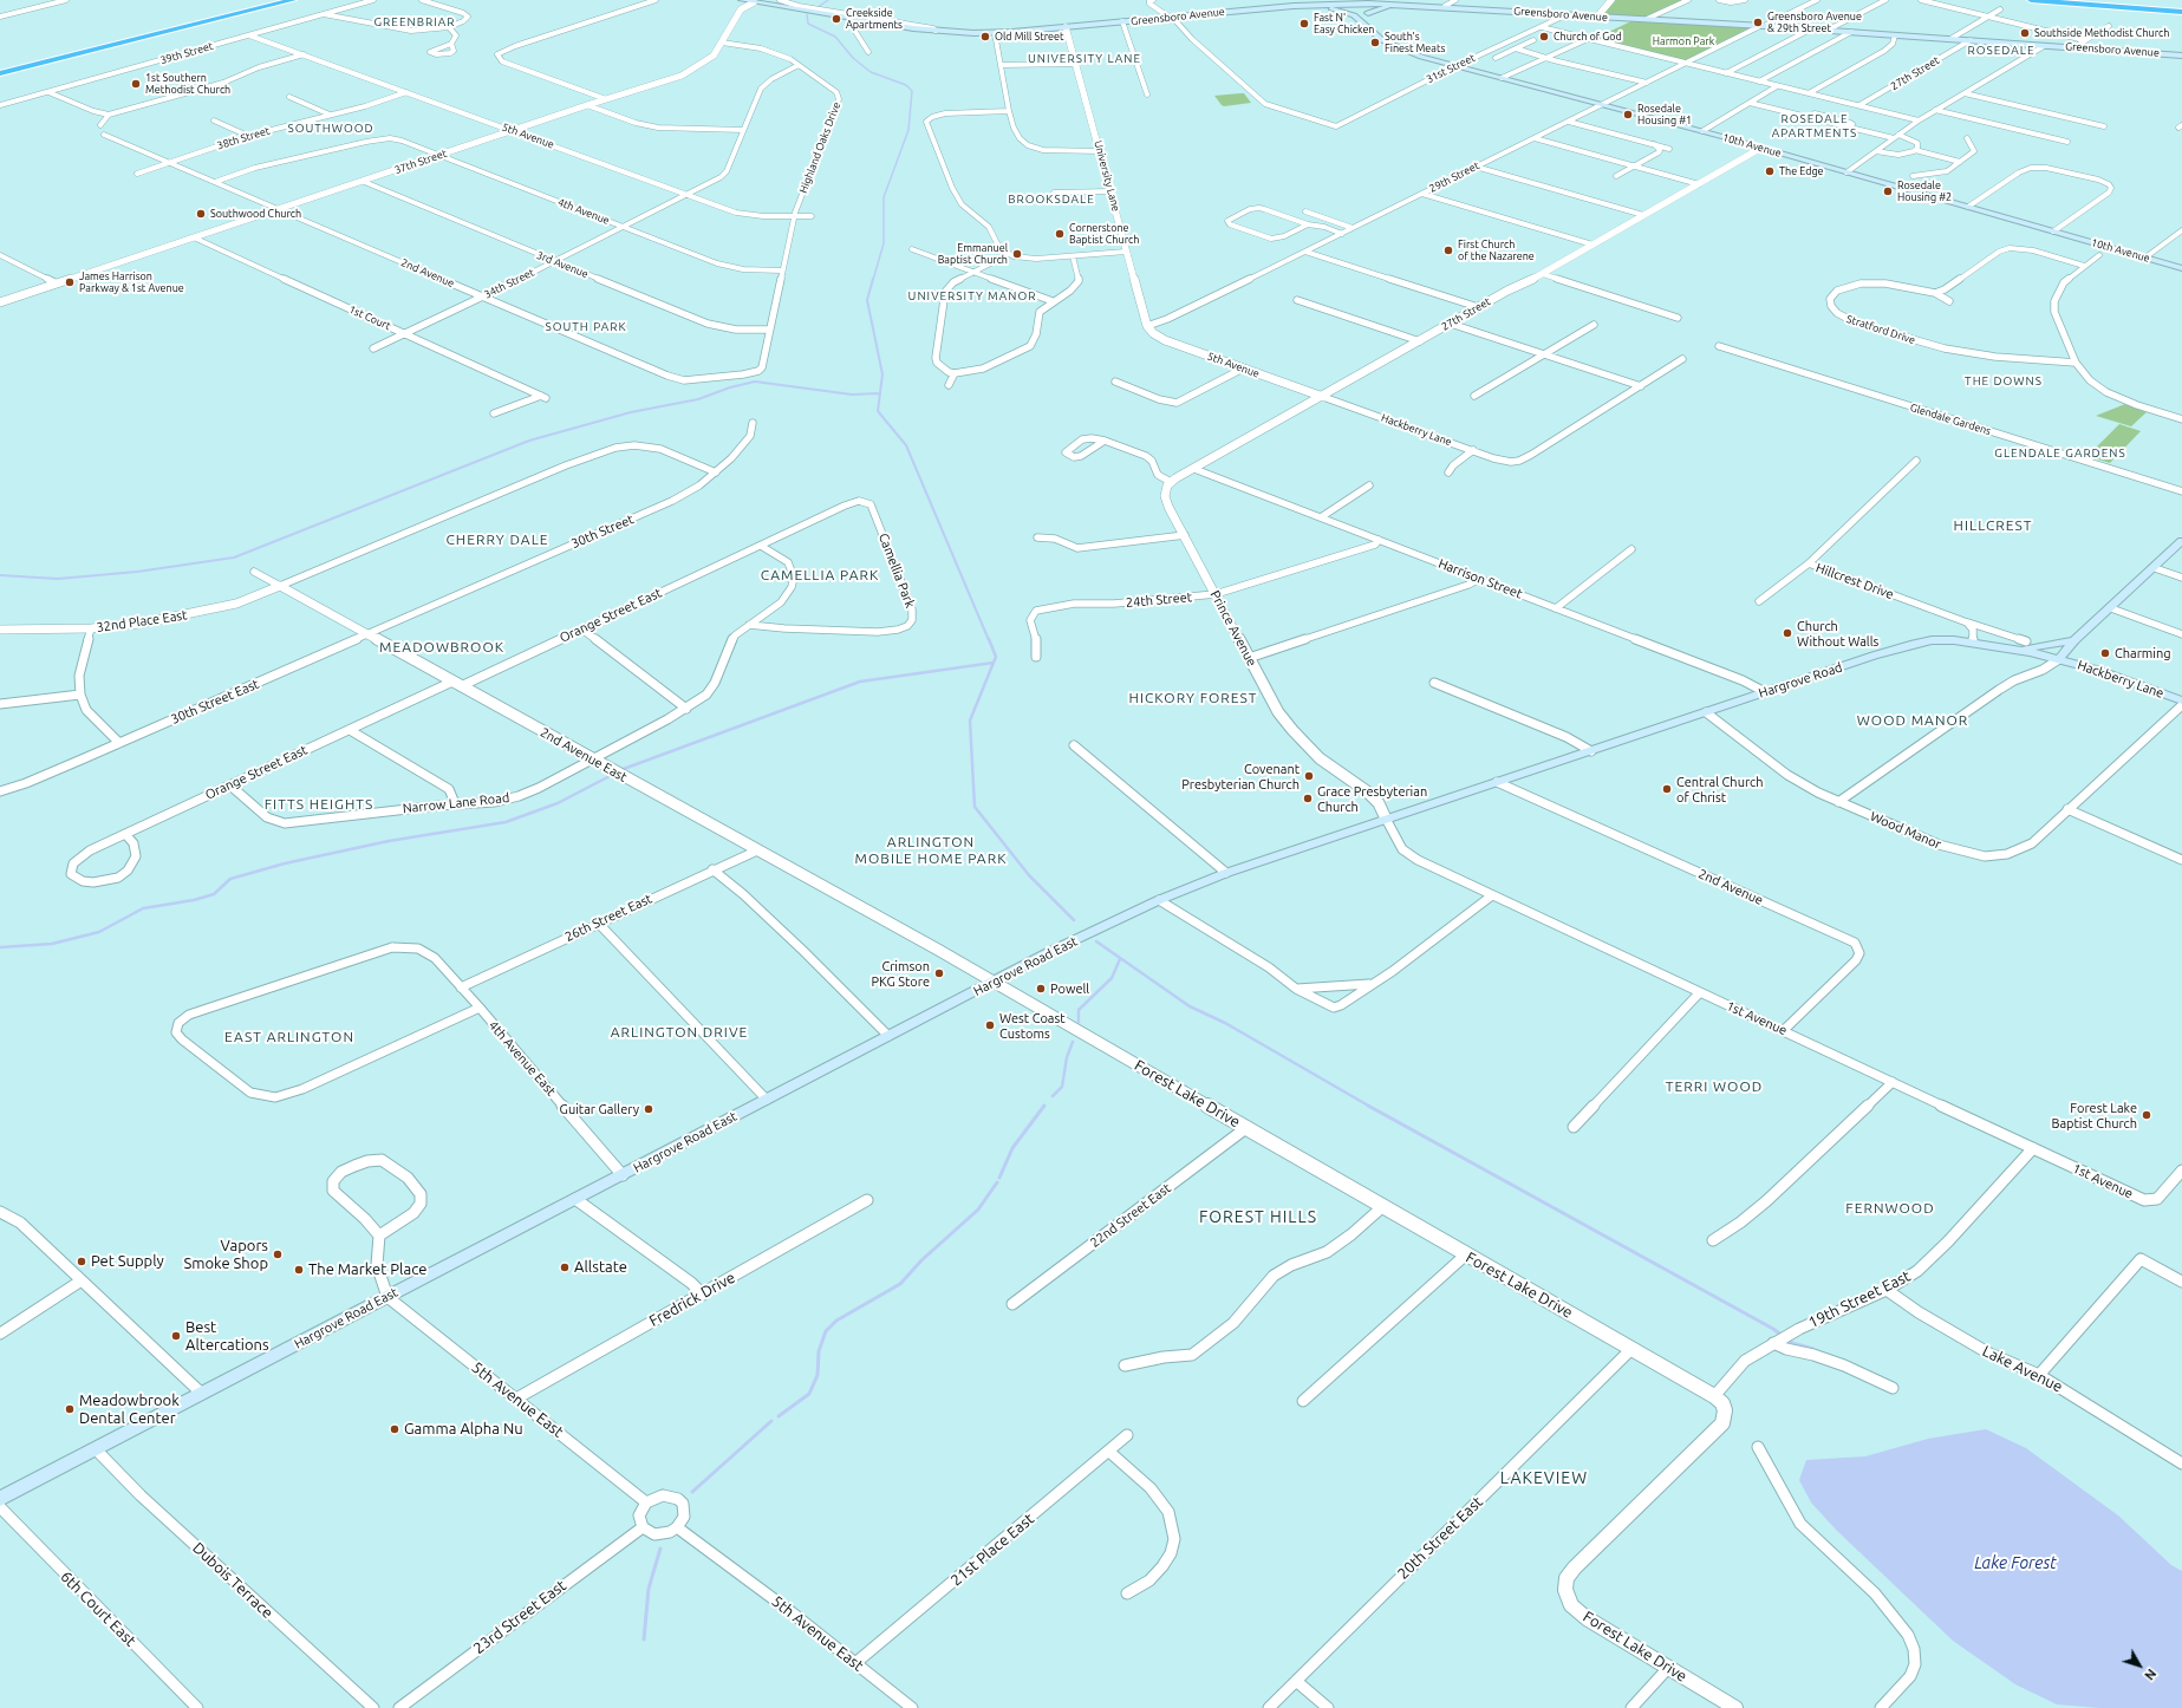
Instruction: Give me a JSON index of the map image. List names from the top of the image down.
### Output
{
  "streets": {
    "main road": [
      "Greensboro Avenue",
      "10th Avenue",
      "Hackberry Lane",
      "Hargrove Road",
      "Hargrove Road East"
    ],
    "street": [
      "39th Street",
      "31st Street",
      "27th Street",
      "5th Avenue",
      "38th Street",
      "Highland Oaks Drive",
      "37th Street",
      "University Lane",
      "29th Street",
      "4th Avenue",
      "3rd Avenue",
      "2nd Avenue",
      "34th Street",
      "1st Court",
      "Stratford Drive",
      "Glendale Gardens",
      "30th Street",
      "Camellia Park",
      "Harrison Street",
      "Hillcrest Drive",
      "24th Street",
      "Orange Street East",
      "32nd Place East",
      "Prince Avenue",
      "30th Street East",
      "2nd Avenue East",
      "Narrow Lane Road",
      "Wood Manor",
      "26th Street East",
      "1st Avenue",
      "4th Avenue East",
      "Forest Lake Drive",
      "22nd Street East",
      "Fredrick Drive",
      "19th Street East",
      "Lake Avenue",
      "5th Avenue East",
      "20th Street East",
      "21st Place East",
      "Dubois Terrace",
      "6th Court East",
      "23rd Street East"
    ]
  },
  "crossings": [
    ["Greensboro Avenue", "31st Street"],
    ["Greensboro Avenue", "27th Street"],
    ["Greensboro Avenue", "37th Street"],
    ["Greensboro Avenue", "University Lane"],
    ["Greensboro Avenue", "29th Street"],
    ["39th Street", "5th Avenue"],
    ["31st Street", "10th Avenue"],
    ["27th Street", "5th Avenue"],
    ["27th Street", "10th Avenue"],
    ["27th Street", "Hackberry Lane"],
    ["27th Street", "Harrison Street"],
    ["27th Street", "Prince Avenue"],
    ["5th Avenue", "38th Street"],
    ["5th Avenue", "Highland Oaks Drive"],
    ["5th Avenue", "37th Street"],
    ["5th Avenue", "University Lane"],
    ["5th Avenue", "29th Street"],
    ["5th Avenue", "34th Street"],
    ["5th Avenue", "Hackberry Lane"],
    ["38th Street", "2nd Avenue"],
    ["10th Avenue", "29th Street"],
    ["Highland Oaks Drive", "37th Street"],
    ["37th Street", "4th Avenue"],
    ["37th Street", "3rd Avenue"],
    ["37th Street", "2nd Avenue"],
    ["37th Street", "1st Court"],
    ["University Lane", "29th Street"],
    ["4th Avenue", "2nd Avenue"],
    ["4th Avenue", "34th Street"],
    ["3rd Avenue", "2nd Avenue"],
    ["3rd Avenue", "34th Street"],
    ["2nd Avenue", "34th Street"],
    ["2nd Avenue", "Hargrove Road"],
    ["2nd Avenue", "1st Avenue"],
    ["34th Street", "1st Court"],
    ["Hackberry Lane", "Hargrove Road"],
    ["30th Street", "30th Street East"],
    ["Camellia Park", "Narrow Lane Road"],
    ["Harrison Street", "24th Street"],
    ["Harrison Street", "Hargrove Road"],
    ["24th Street", "Prince Avenue"],
    ["Orange Street East", "2nd Avenue East"],
    ["Orange Street East", "Narrow Lane Road"],
    ["32nd Place East", "2nd Avenue East"],
    ["Prince Avenue", "Hargrove Road"],
    ["Prince Avenue", "Hargrove Road East"],
    ["Prince Avenue", "1st Avenue"],
    ["Hargrove Road", "Wood Manor"],
    ["Hargrove Road", "Hargrove Road East"],
    ["Hargrove Road", "1st Avenue"],
    ["30th Street East", "2nd Avenue East"],
    ["2nd Avenue East", "Narrow Lane Road"],
    ["2nd Avenue East", "26th Street East"],
    ["2nd Avenue East", "Forest Lake Drive"],
    ["26th Street East", "4th Avenue East"],
    ["Hargrove Road East", "1st Avenue"],
    ["Hargrove Road East", "4th Avenue East"],
    ["Hargrove Road East", "Forest Lake Drive"],
    ["Hargrove Road East", "5th Avenue East"],
    ["Hargrove Road East", "Dubois Terrace"],
    ["1st Avenue", "19th Street East"],
    ["Forest Lake Drive", "22nd Street East"],
    ["Forest Lake Drive", "19th Street East"],
    ["Forest Lake Drive", "20th Street East"],
    ["Fredrick Drive", "5th Avenue East"],
    ["19th Street East", "Lake Avenue"],
    ["5th Avenue East", "21st Place East"],
    ["5th Avenue East", "23rd Street East"]
  ],
  "districts": [
    "GREENBRIAR",
    "ROSEDALE",
    "UNIVERSITY LANE",
    "ROSEDALE APARTMENTS",
    "SOUTHWOOD",
    "BROOKSDALE",
    "UNIVERSITY MANOR",
    "SOUTH PARK",
    "THE DOWNS",
    "GLENDALE GARDENS",
    "HILLCREST",
    "CHERRY DALE",
    "CAMELLIA PARK",
    "MEADOWBROOK",
    "HICKORY FOREST",
    "WOOD MANOR",
    "FITTS HEIGHTS",
    "ARLINGTON MOBILE HOME PARK",
    "ARLINGTON DRIVE",
    "EAST ARLINGTON",
    "TERRI WOOD",
    "FERNWOOD",
    "FOREST HILLS",
    "LAKEVIEW"
  ],
  "water": ["Lake Forest"],
  "parks": ["Harmon Park"],
  "places": [
    "Creekside Apartments",
    "Greensboro Avenue & 29th Street",
    "Fast N' Easy Chicken",
    "Southside Methodist Church",
    "Old Mill Street",
    "Church of God",
    "South's Finest Meats",
    "1st Southern Methodist Church",
    "Rosedale Housing #1",
    "The Edge",
    "Rosedale Housing #2",
    "Southwood Church",
    "Cornerstone Baptist Church",
    "First Church of the Nazarene",
    "Emmanuel Baptist Church",
    "James Harrison Parkway & 1st Avenue",
    "Church Without Walls",
    "Charming",
    "Covenant Presbyterian Church",
    "Central Church of Christ",
    "Grace Presbyterian Church",
    "Crimson PKG Store",
    "Powell",
    "West Coast Customs",
    "Guitar Gallery",
    "Forest Lake Baptist Church",
    "Vapors Smoke Shop",
    "Pet Supply",
    "Allstate",
    "The Market Place",
    "Best Altercations",
    "Meadowbrook Dental Center",
    "Gamma Alpha Nu"
  ],
  "north": "bottom right"
}
